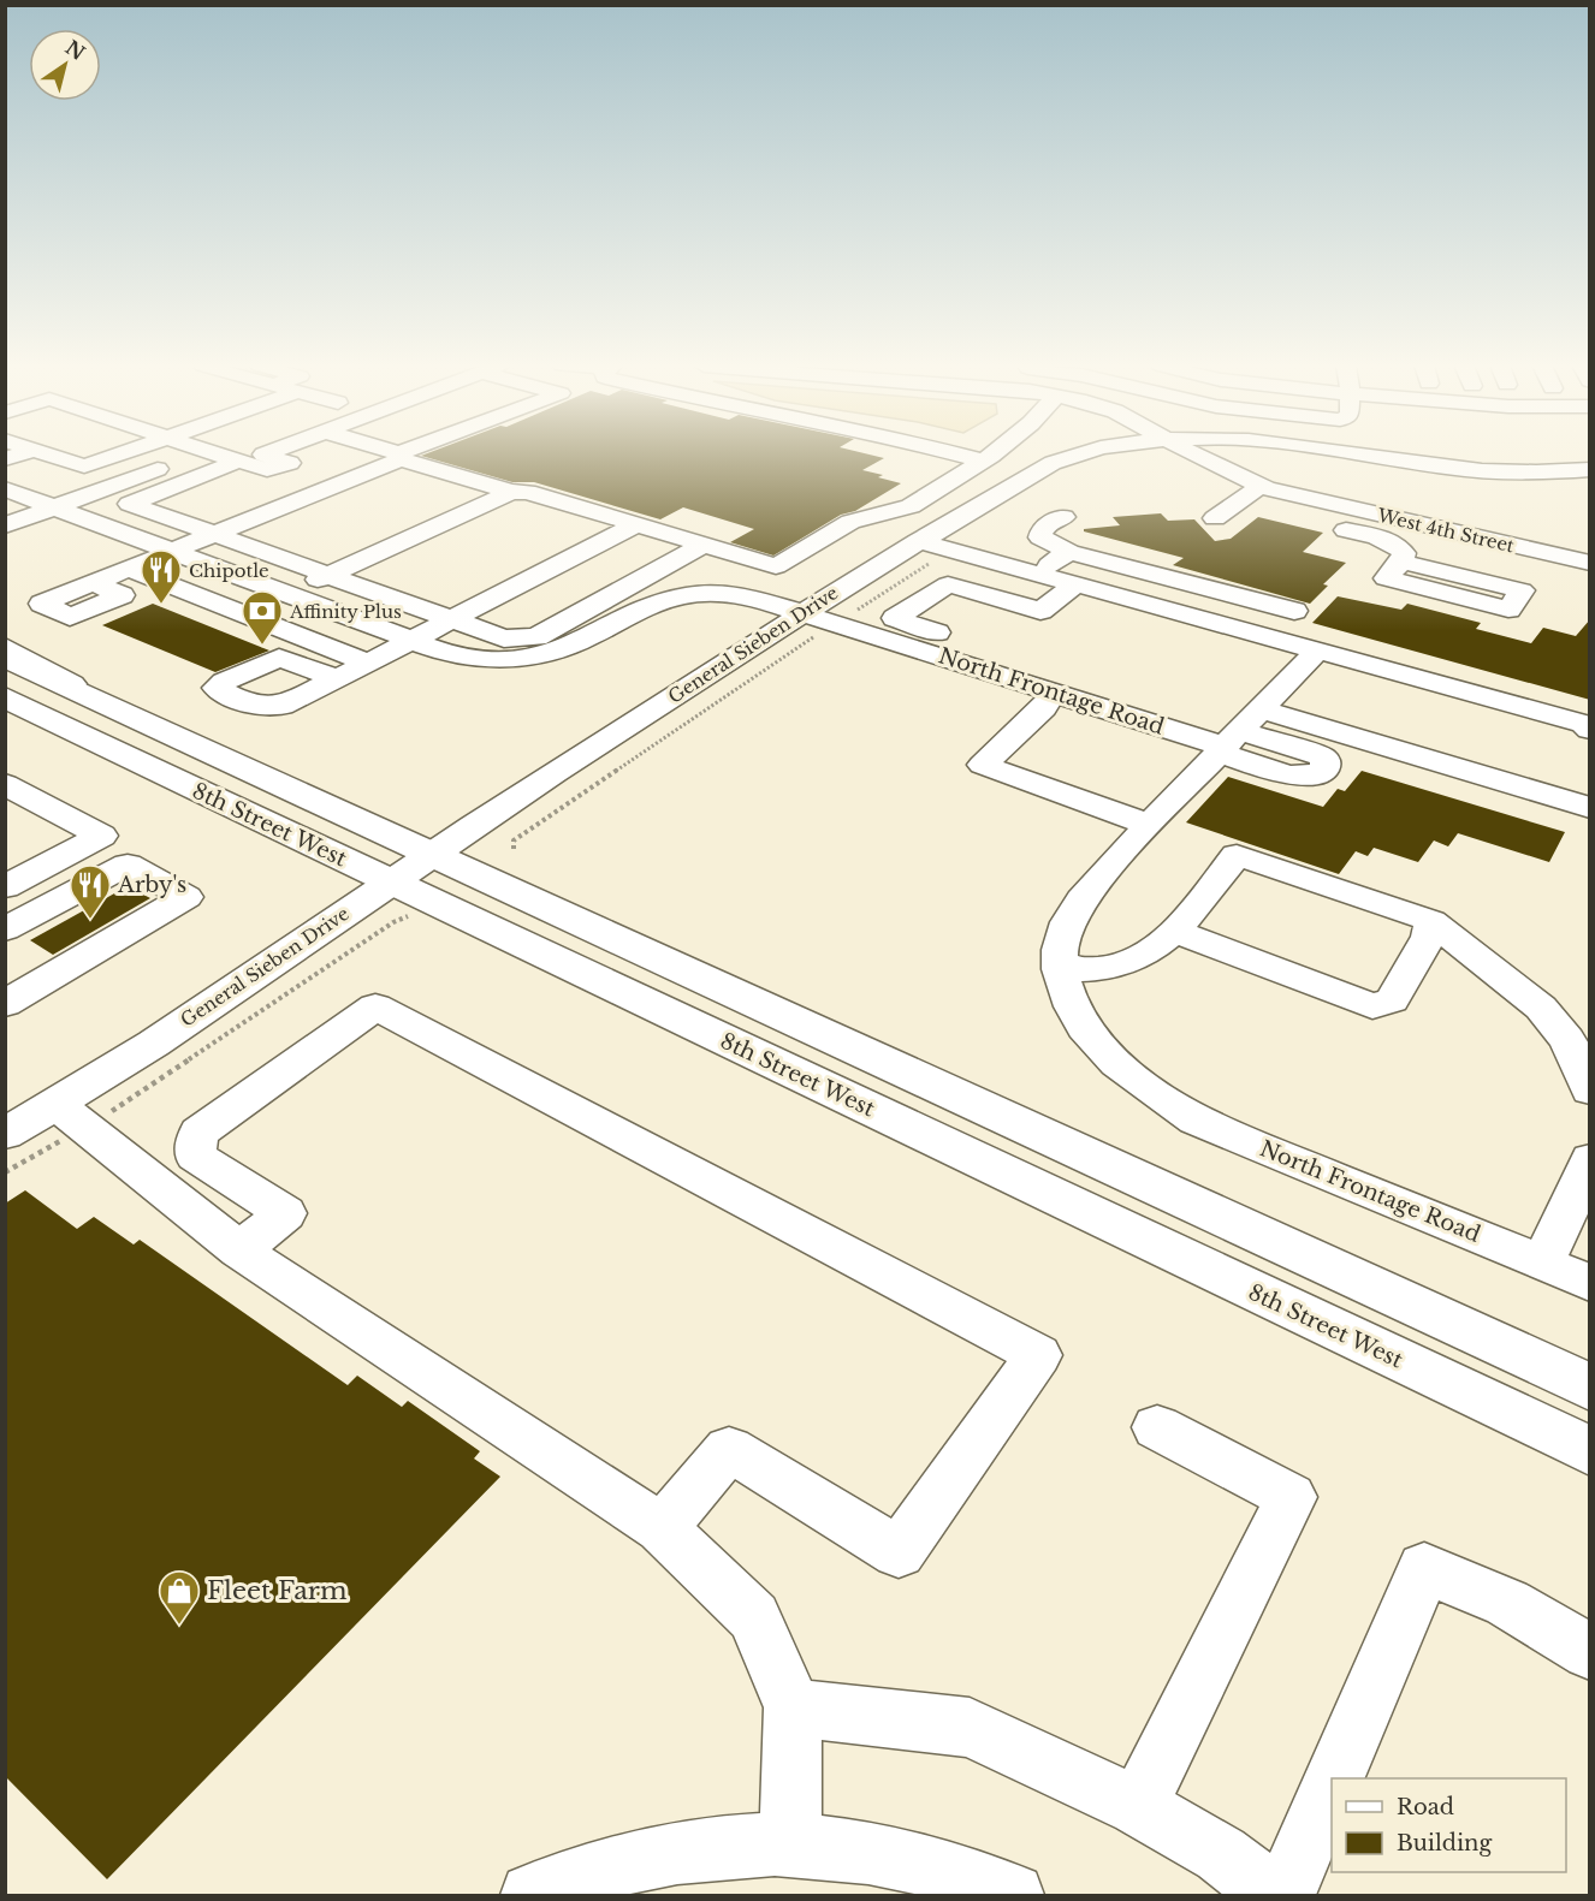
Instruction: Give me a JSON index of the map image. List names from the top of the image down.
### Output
{
  "streets": {
    "highway": ["8th Street West"],
    "street": ["West 4th Street", "General Sieben Drive", "North Frontage Road"]
  },
  "crossings": [
    ["General Sieben Drive", "North Frontage Road"],
    ["General Sieben Drive", "8th Street West"]
  ],
  "places": {
    "restaurant": ["Chipotle", "Arby's"],
    "bank": ["Affinity Plus"],
    "shop": ["Fleet Farm"]
  },
  "legend": ["Road", "Building"],
  "north": "top right"
}
